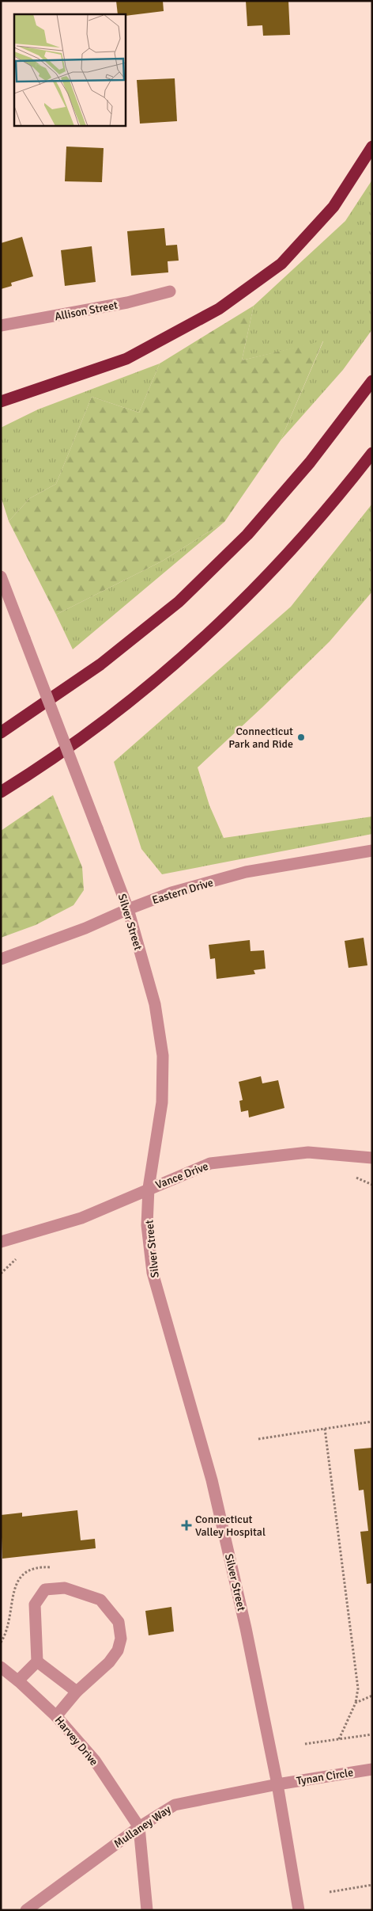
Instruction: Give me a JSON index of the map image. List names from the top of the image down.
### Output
{
  "streets": {
    "street": [
      "Allison Street",
      "Eastern Drive",
      "Silver Street",
      "Vance Drive",
      "Harvey Drive",
      "Tynan Circle",
      "Mullaney Way"
    ]
  },
  "crossings": [
    ["Eastern Drive", "Silver Street"],
    ["Silver Street", "Vance Drive"],
    ["Silver Street", "Tynan Circle"],
    ["Silver Street", "Mullaney Way"],
    ["Harvey Drive", "Mullaney Way"],
    ["Tynan Circle", "Mullaney Way"]
  ],
  "places": {
    "other": ["Connecticut Park and Ride"],
    "health": ["Connecticut Valley Hospital"]
  }
}
